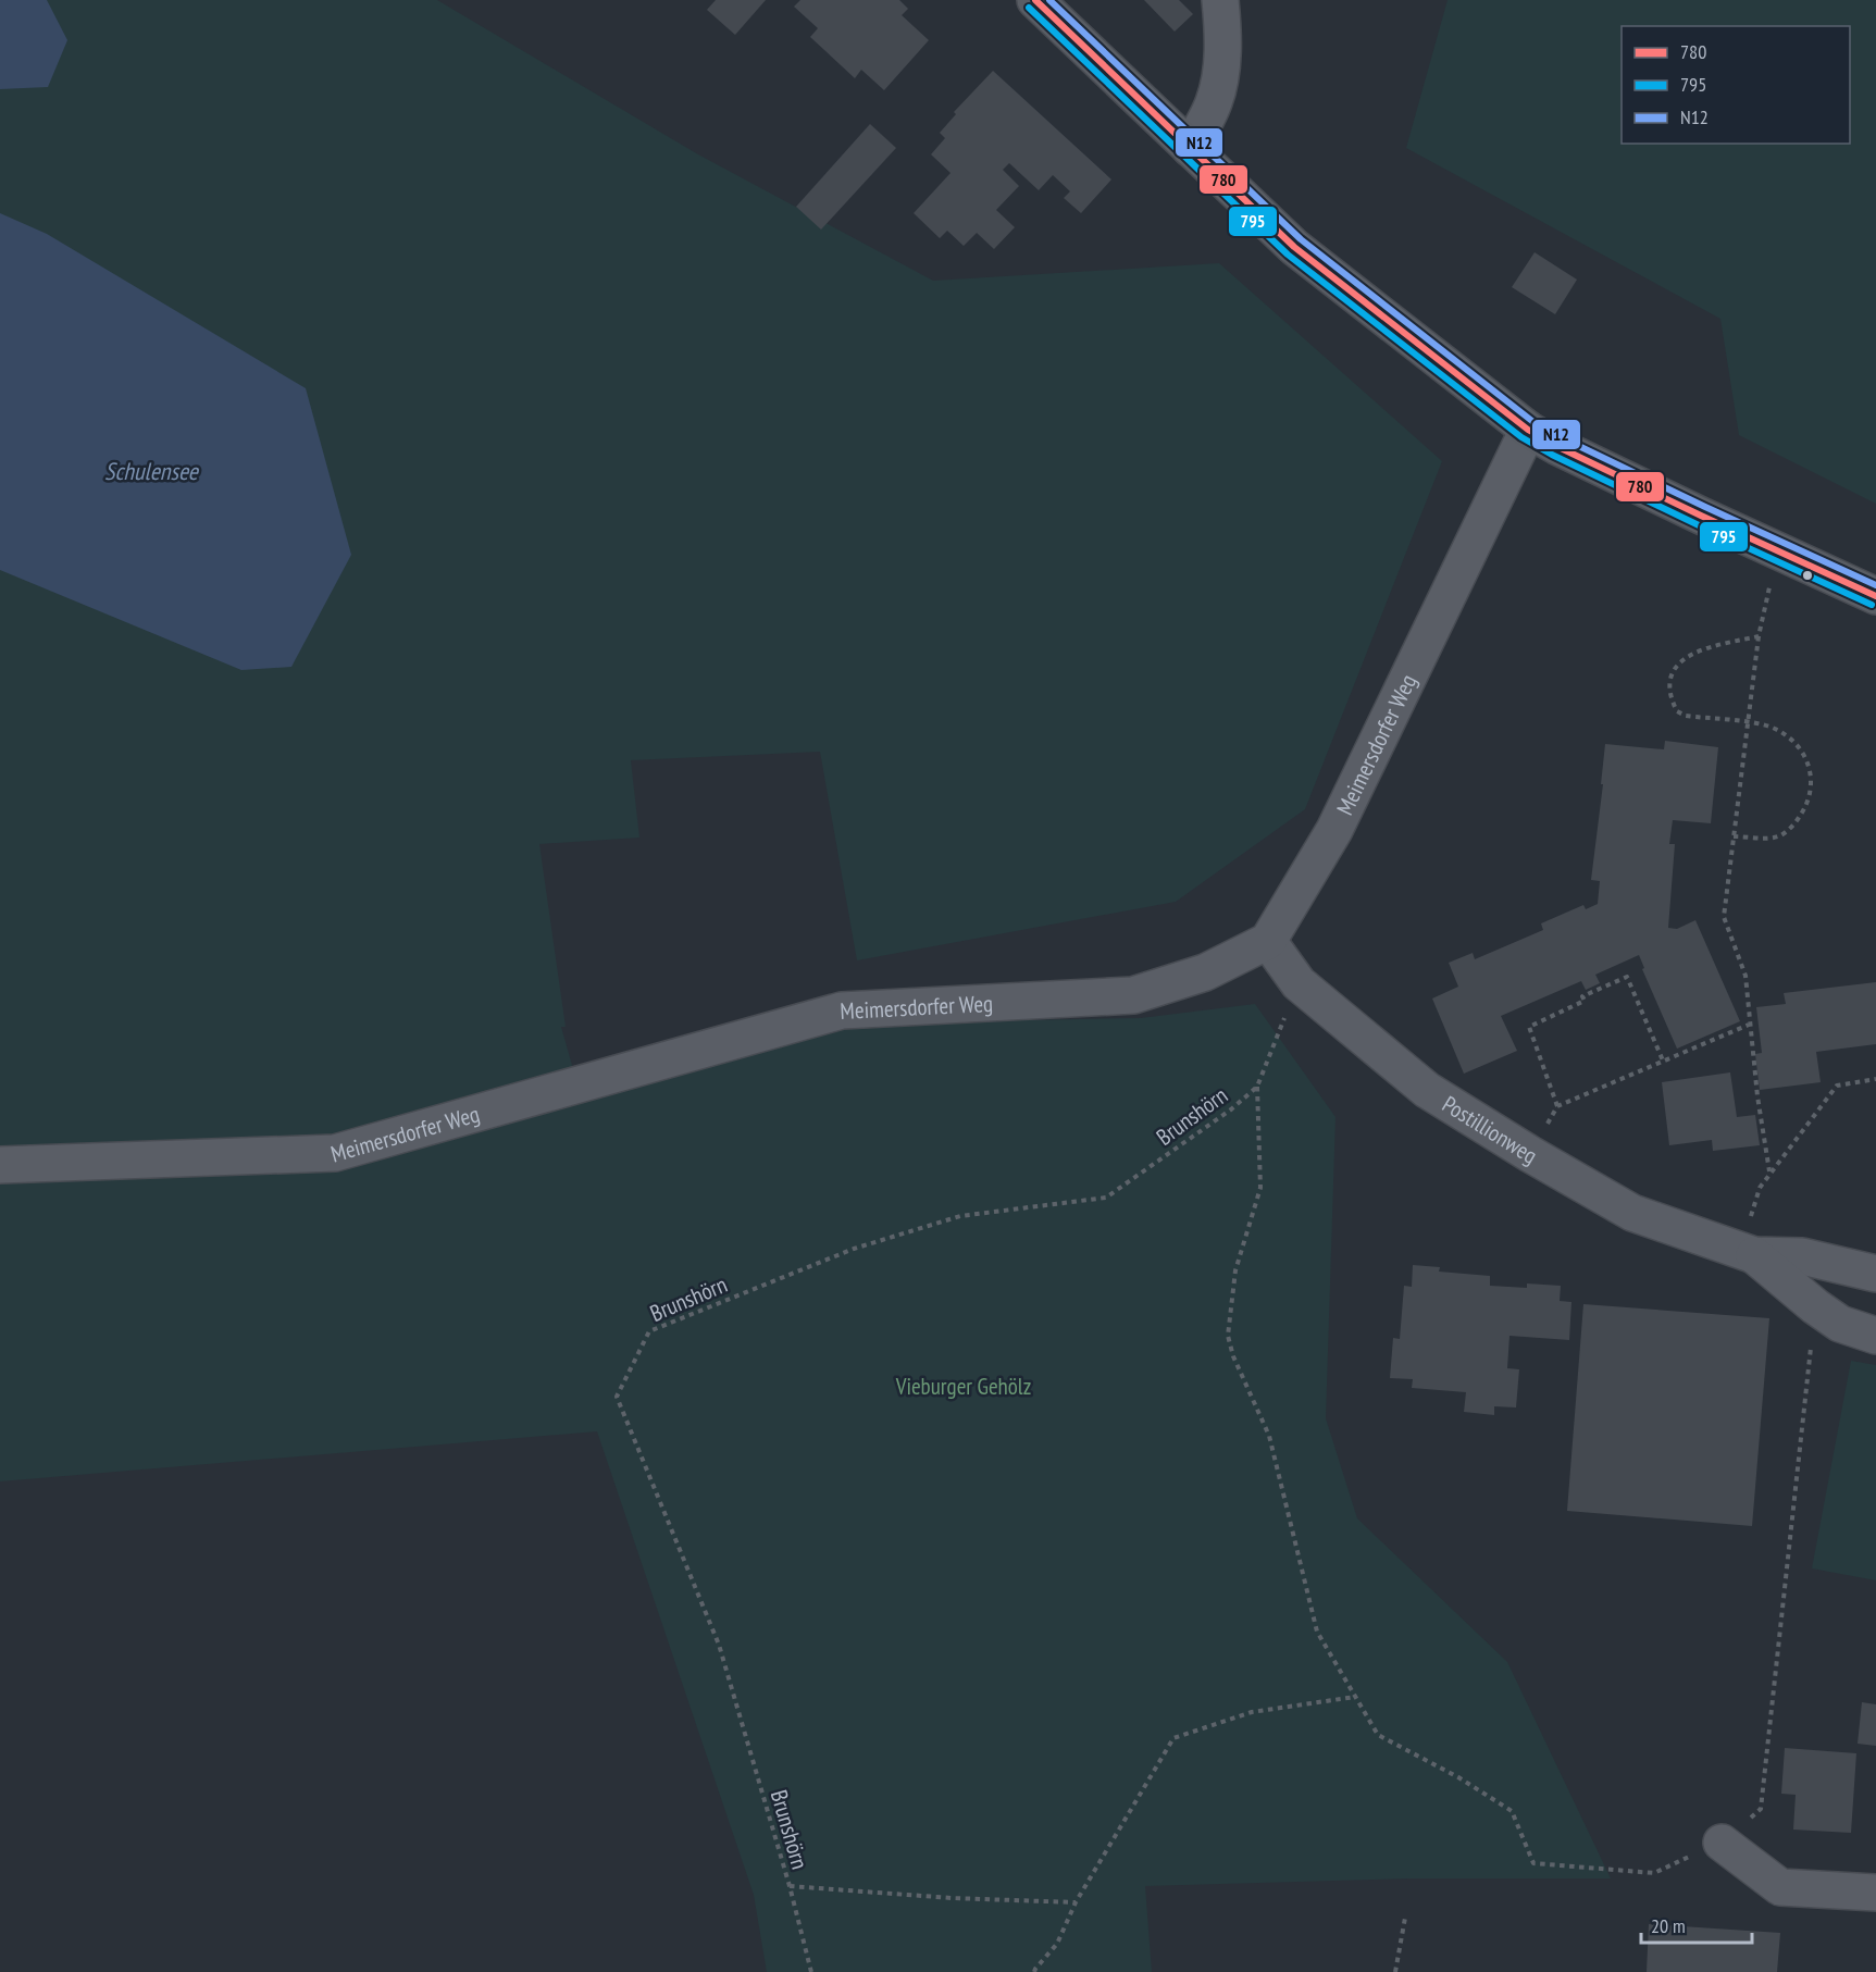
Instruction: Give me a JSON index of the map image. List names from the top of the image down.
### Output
{
  "streets": {
    "street": ["Meimersdorfer Weg", "Postillionweg"],
    "path": ["Brunshörn"]
  },
  "crossings": [
    ["Meimersdorfer Weg", "Postillionweg"],
    ["Brunshörn", "Postillionweg"]
  ],
  "water": ["Schulensee"],
  "parks": ["Vieburger Gehölz"],
  "lines": ["transit line 780", "transit line N12", "transit line 795"],
  "legend": ["780", "795", "N12"],
  "scale_bar": "20 m"
}
